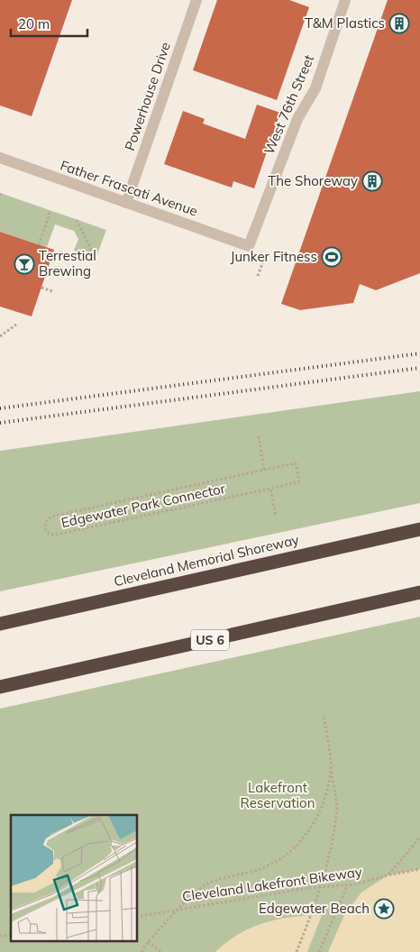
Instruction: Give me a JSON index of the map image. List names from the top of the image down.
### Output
{
  "streets": {
    "highway": ["Cleveland Memorial Shoreway", "US 6"],
    "street": ["Powerhouse Drive", "West 76th Street", "Father Frascati Avenue"],
    "path": ["Edgewater Park Connector", "Cleveland Lakefront Bikeway"]
  },
  "crossings": [
    ["Powerhouse Drive", "Father Frascati Avenue"],
    ["West 76th Street", "Father Frascati Avenue"]
  ],
  "parks": ["Lakefront Reservation"],
  "places": {
    "building": ["T&M Plastics", "The Shoreway"],
    "sports": ["Junker Fitness"],
    "bar": ["Terrestial Brewing"],
    "place": ["Edgewater Beach"]
  },
  "scale_bar": "20 m"
}
